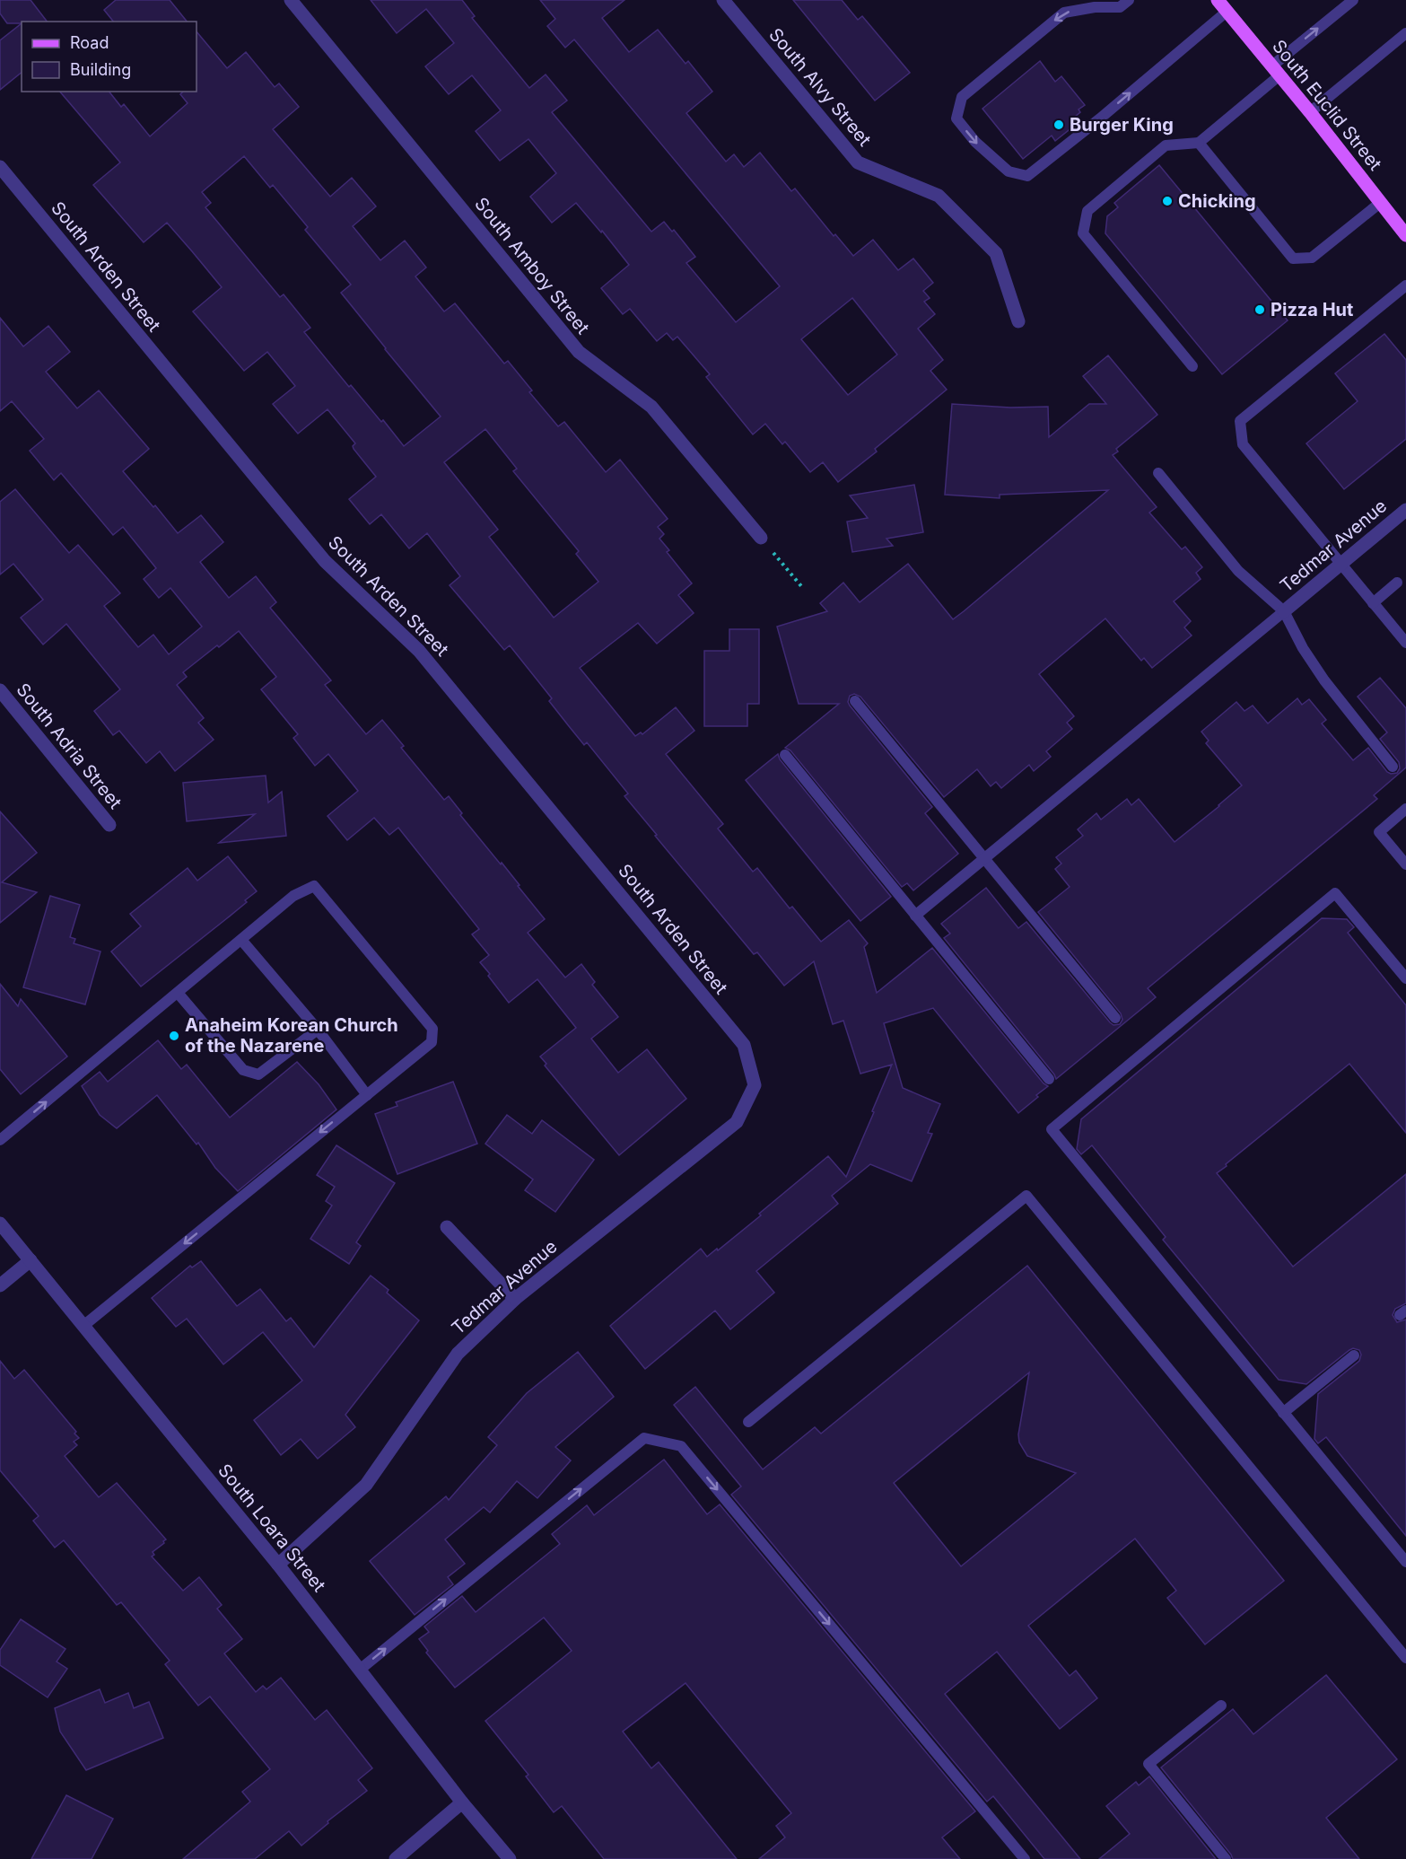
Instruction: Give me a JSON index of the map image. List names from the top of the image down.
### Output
{
  "streets": {
    "main road": ["South Euclid Street"],
    "street": [
      "South Alvy Street",
      "South Amboy Street",
      "South Arden Street",
      "Tedmar Avenue",
      "South Adria Street",
      "South Loara Street"
    ]
  },
  "crossings": [
    ["South Arden Street", "Tedmar Avenue"],
    ["Tedmar Avenue", "South Loara Street"]
  ],
  "places": [
    "Burger King",
    "Chicking",
    "Pizza Hut",
    "Anaheim Korean Church of the Nazarene"
  ],
  "legend": ["Road", "Building"]
}
